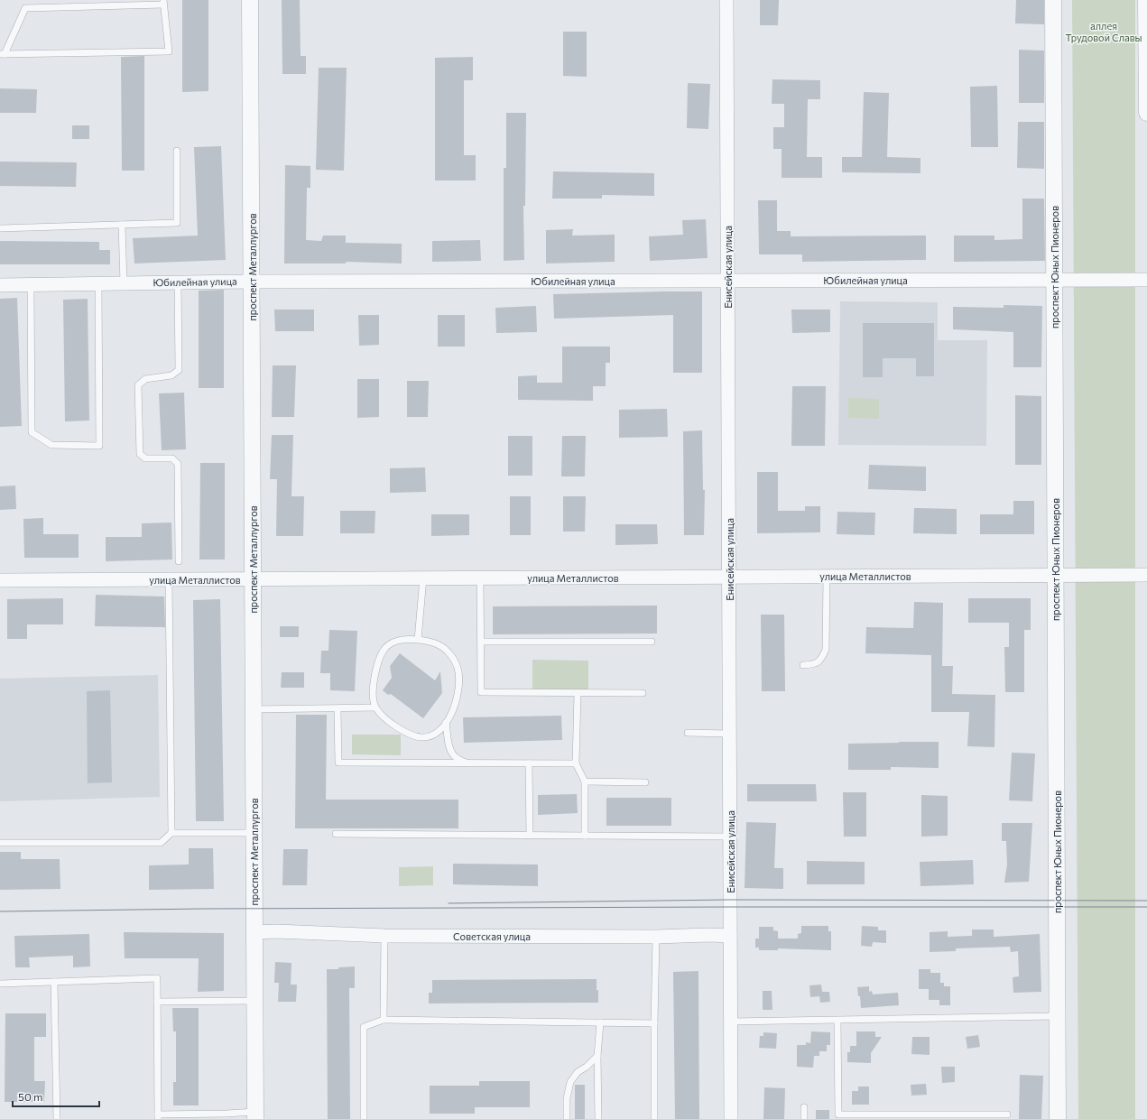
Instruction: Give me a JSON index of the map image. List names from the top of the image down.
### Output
{
  "streets": {
    "street": [
      "проспект Металлургов",
      "Енисейская улица",
      "проспект Юных Пионеров",
      "Юбилейная улица",
      "улица Металлистов",
      "Советская улица"
    ]
  },
  "crossings": [
    ["проспект Металлургов", "Юбилейная улица"],
    ["проспект Металлургов", "улица Металлистов"],
    ["проспект Металлургов", "Советская улица"],
    ["Енисейская улица", "Юбилейная улица"],
    ["Енисейская улица", "улица Металлистов"],
    ["Енисейская улица", "Советская улица"],
    ["проспект Юных Пионеров", "Юбилейная улица"],
    ["проспект Юных Пионеров", "улица Металлистов"]
  ],
  "parks": ["аллея Трудовой Славы"],
  "scale_bar": "50 m"
}
